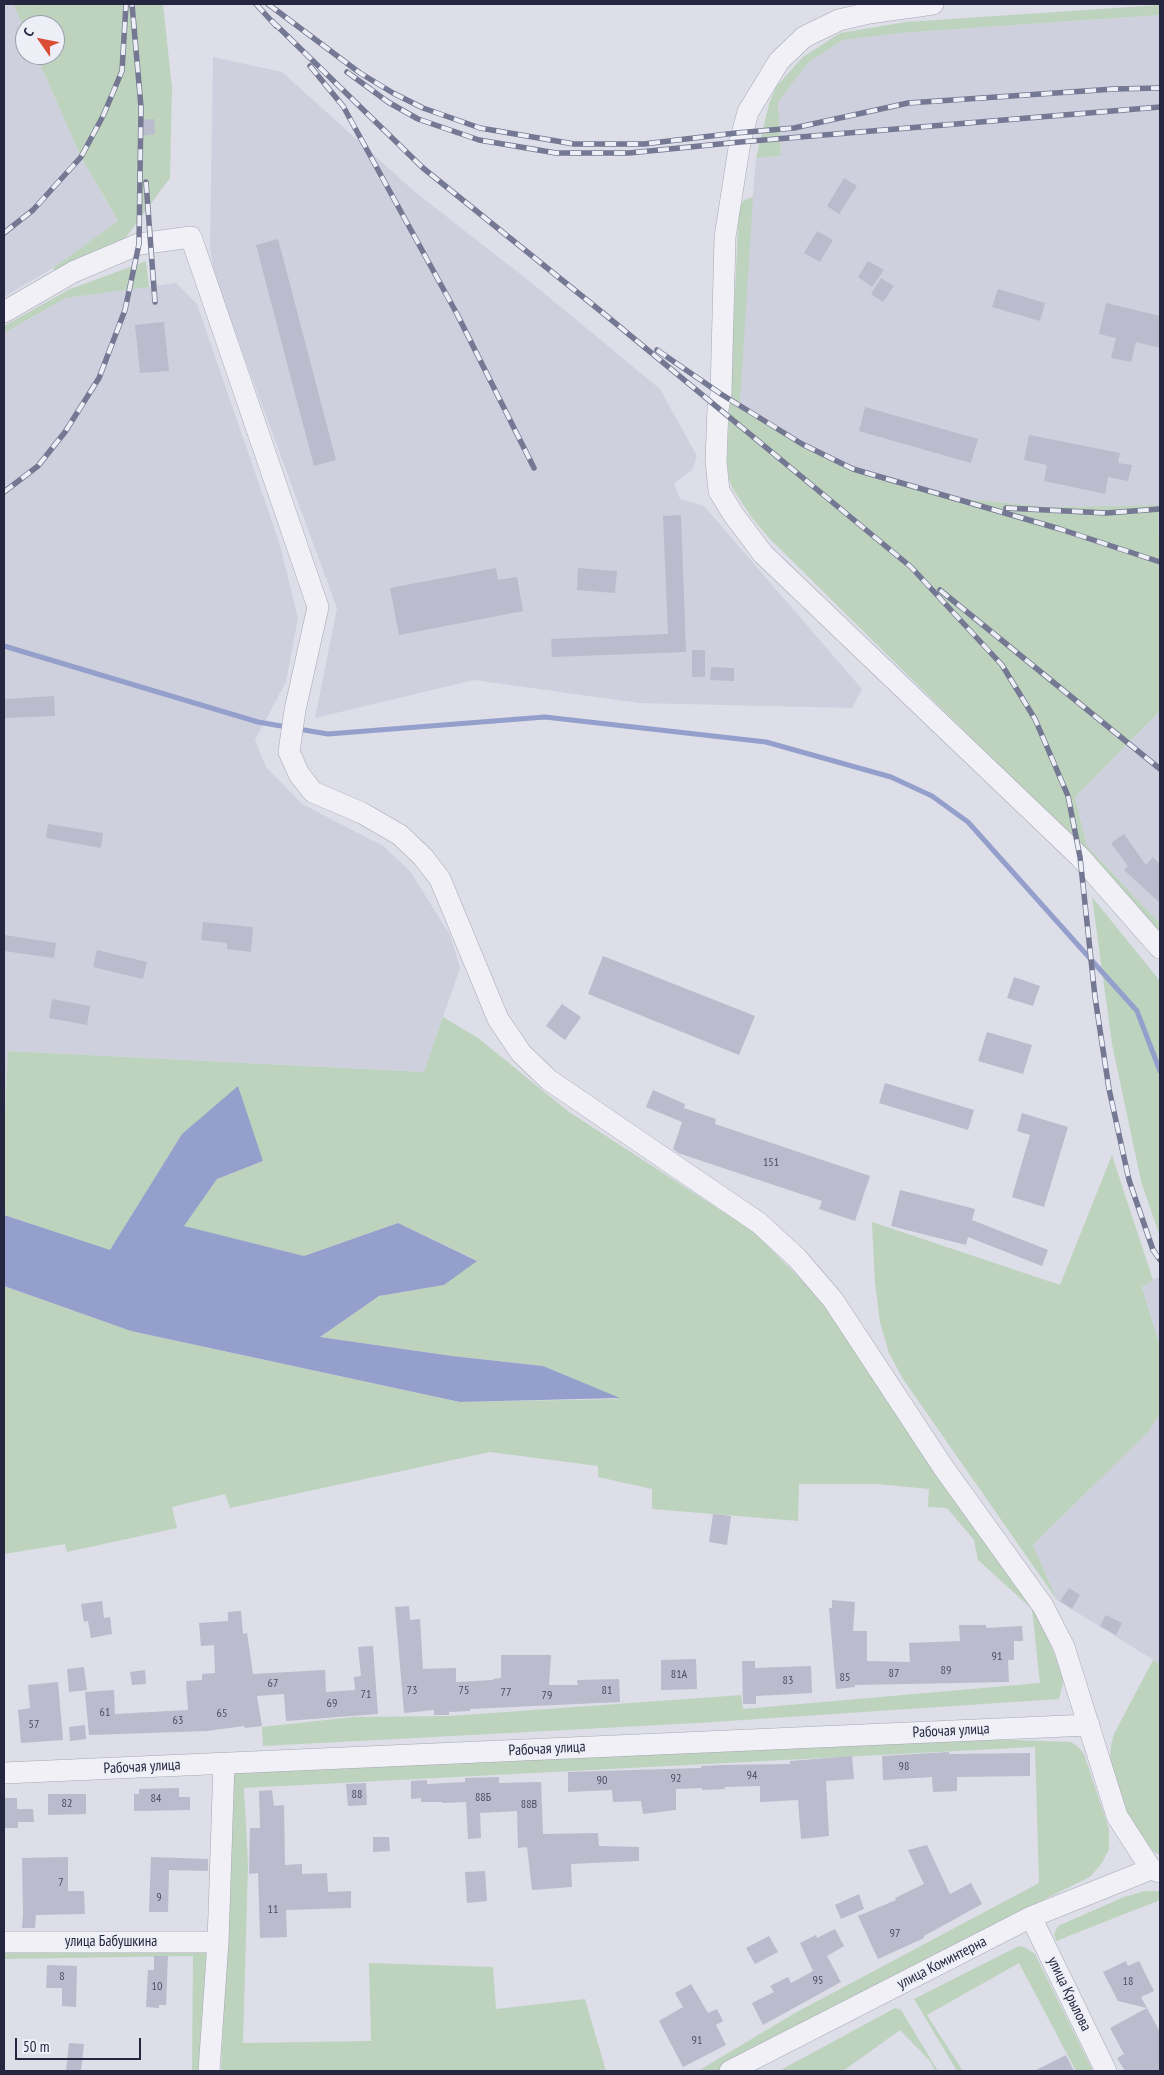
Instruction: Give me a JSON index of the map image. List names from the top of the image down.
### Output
{
  "streets": {
    "street": [
      "Рабочая улица",
      "улица Бабушкина",
      "улица Коминтерна",
      "улица Крылова"
    ]
  },
  "crossings": [
    ["улица Коминтерна", "улица Крылова"]
  ],
  "house_numbers": [
    "151",
    "91",
    "89",
    "87",
    "81А",
    "85",
    "83",
    "67",
    "73",
    "75",
    "81",
    "77",
    "71",
    "79",
    "69",
    "61",
    "65",
    "63",
    "57",
    "98",
    "94",
    "92",
    "90",
    "88",
    "88Б",
    "84",
    "82",
    "88В",
    "7",
    "9",
    "11",
    "97",
    "8",
    "95",
    "18",
    "10",
    "91"
  ],
  "scale_bar": "50 m",
  "north": "top left"
}
